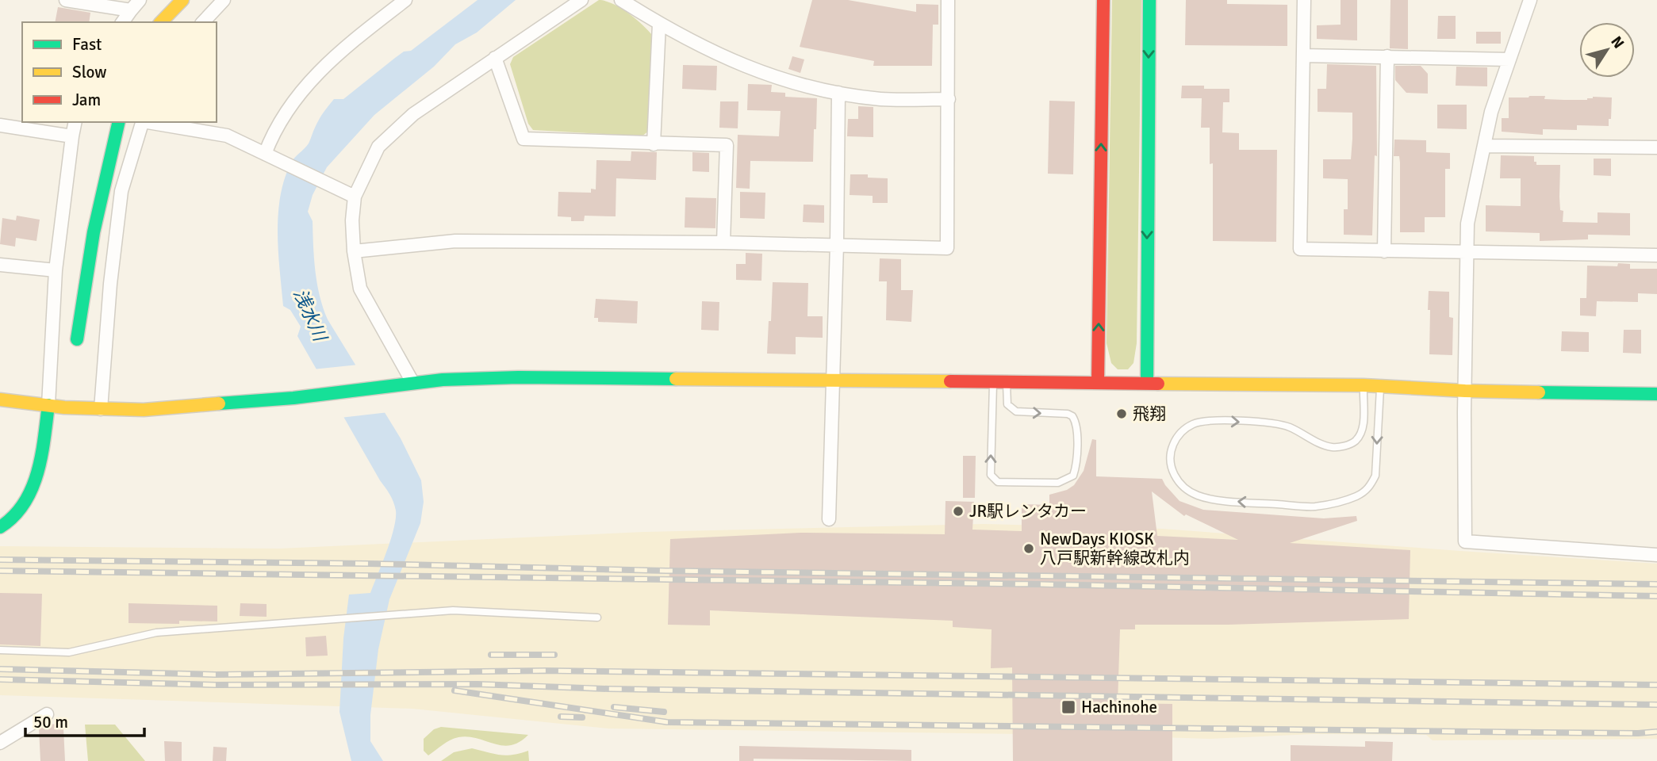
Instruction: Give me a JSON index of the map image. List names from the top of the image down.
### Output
{
  "water": ["浅水川"],
  "places": {
    "other": ["飛翔", "JR駅レンタカー", "NewDays KIOSK 八戸駅新幹線改札内"],
    "transit": ["Hachinohe"]
  },
  "legend": ["Fast", "Slow", "Jam"],
  "scale_bar": "50 m",
  "north": "top right"
}
